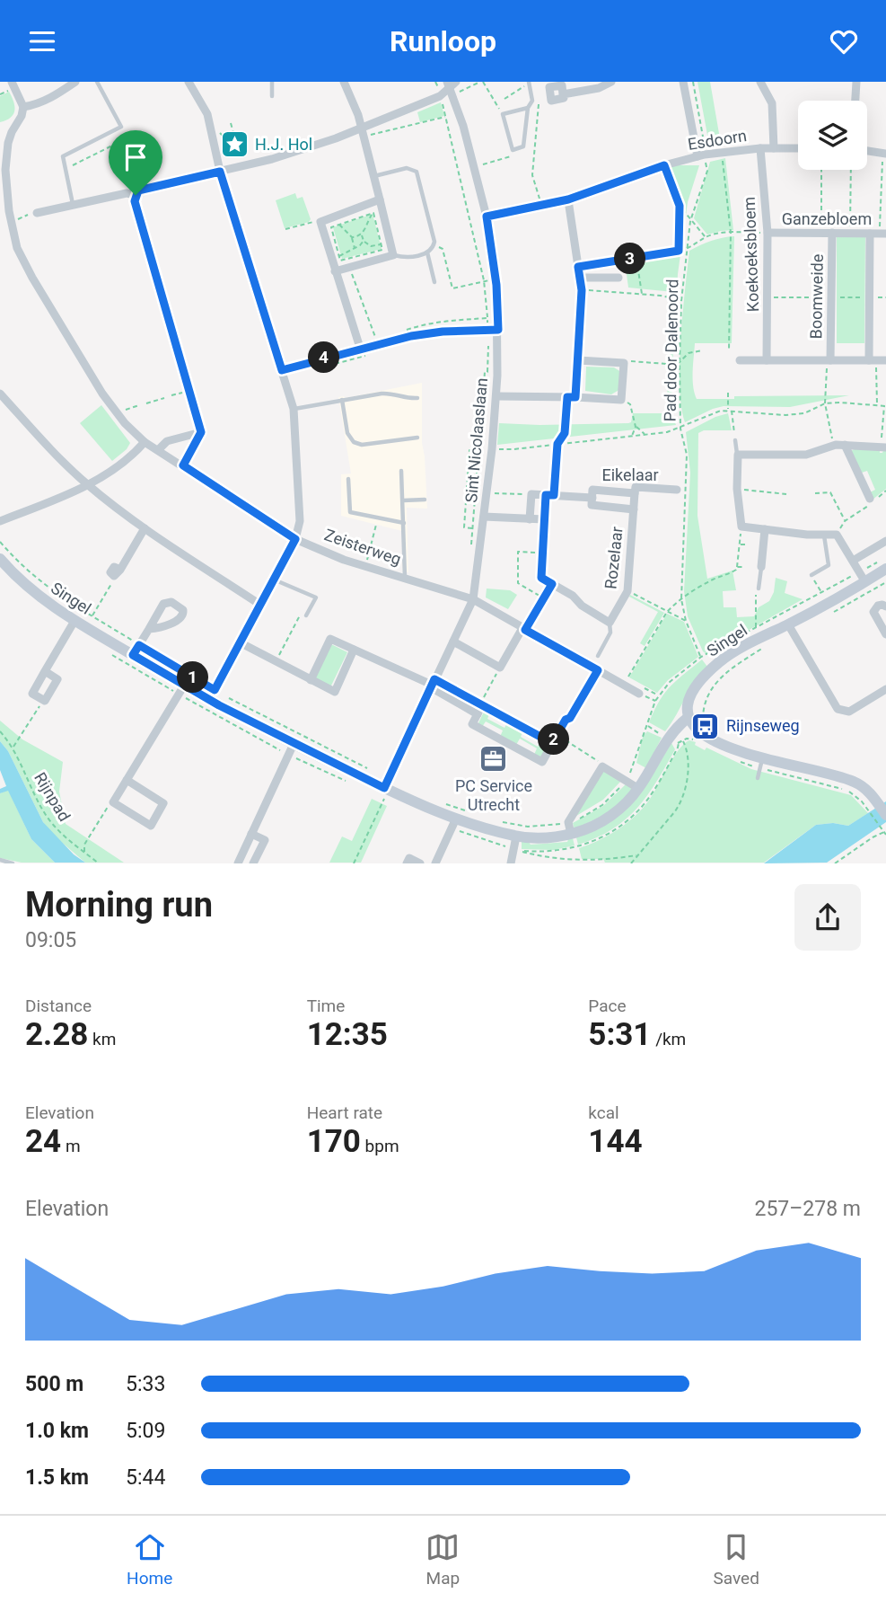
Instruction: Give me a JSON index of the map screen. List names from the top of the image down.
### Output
{
  "streets": {
    "street": [
      "Esdoorn",
      "Ganzebloem",
      "Koekoeksbloem",
      "Boomweide",
      "Sint Nicolaaslaan",
      "Eikelaar",
      "Zeisterweg",
      "Rozelaar",
      "Singel"
    ],
    "path": ["Pad door Dalenoord", "Rijnpad"]
  },
  "crossings": [
    ["Esdoorn", "Koekoeksbloem"],
    ["Esdoorn", "Pad door Dalenoord"],
    ["Esdoorn", "Sint Nicolaaslaan"],
    ["Ganzebloem", "Koekoeksbloem"],
    ["Ganzebloem", "Boomweide"],
    ["Sint Nicolaaslaan", "Zeisterweg"],
    ["Sint Nicolaaslaan", "Singel"],
    ["Eikelaar", "Rozelaar"]
  ],
  "places": {
    "place": ["H.J. Hol"],
    "bus stop": ["Rijnseweg"],
    "office": ["PC Service Utrecht"]
  },
  "page": {
    "header": "Runloop",
    "pins": [
      "3",
      "4",
      "1",
      "2"
    ],
    "heading": ["Morning run", "09:05"],
    "stats": [
      ["Distance", "2.28 km"],
      ["Time", "12:35"],
      ["Pace", "5:31 /km"],
      ["Elevation", "24 m"],
      ["Heart rate", "170 bpm"],
      ["kcal", "144"]
    ],
    "chart": ["Elevation", "257–278 m"],
    "list": [
      {
        "name": "500 m",
        "note": "5:33"
      },
      {
        "name": "1.0 km",
        "note": "5:09"
      },
      {
        "name": "1.5 km",
        "note": "5:44"
      }
    ],
    "tabs": ["Home", "Map", "Saved"]
  }
}
